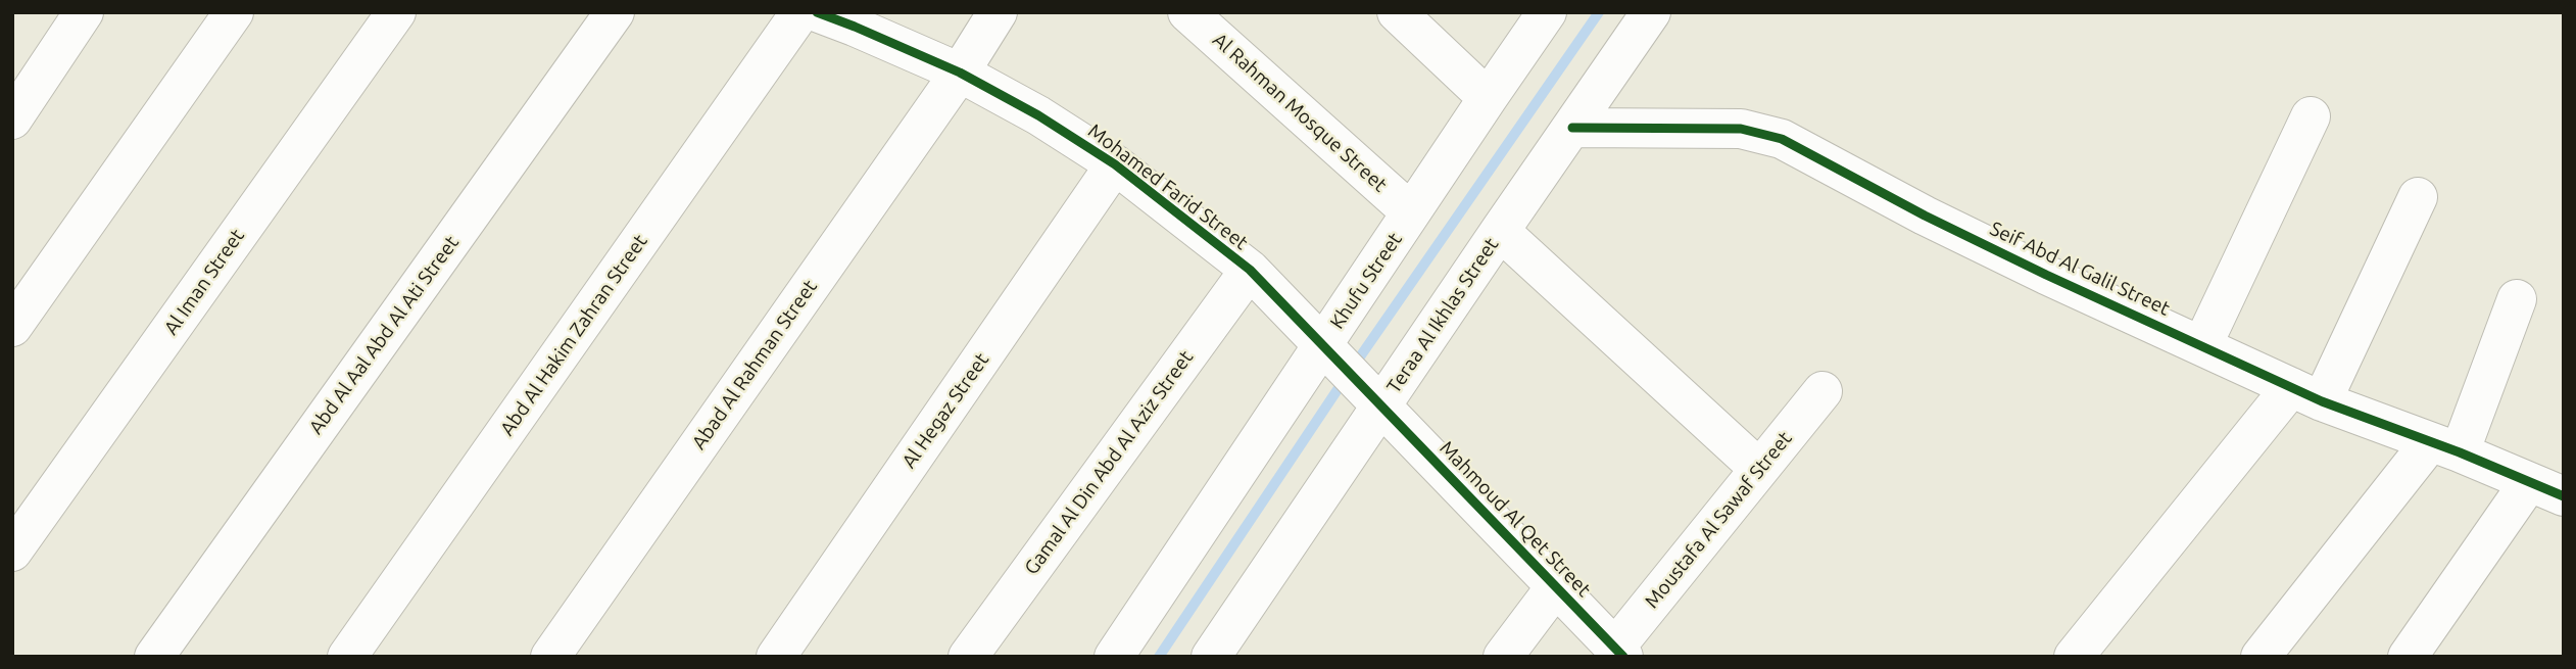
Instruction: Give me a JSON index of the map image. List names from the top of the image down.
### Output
{
  "streets": {
    "street": [
      "Al Rahman Mosque Street",
      "Mohamed Farid Street",
      "Seif Abd Al Galil Street",
      "Khufu Street",
      "Al Iman Street",
      "Teraa Al Ikhlas Street",
      "Abd Al Aal Abd Al Ati Street",
      "Abd Al Hakim Zahran Street",
      "Abad Al Rahman Street",
      "Al Hegaz Street",
      "Gamal Al Din Abd Al Aziz Street",
      "Mahmoud Al Qet Street",
      "Moustafa Al Sawaf Street"
    ]
  },
  "crossings": [
    ["Al Rahman Mosque Street", "Khufu Street"],
    ["Mohamed Farid Street", "Khufu Street"],
    ["Mohamed Farid Street", "Teraa Al Ikhlas Street"],
    ["Mohamed Farid Street", "Abad Al Rahman Street"],
    ["Mohamed Farid Street", "Al Hegaz Street"],
    ["Mohamed Farid Street", "Gamal Al Din Abd Al Aziz Street"],
    ["Mohamed Farid Street", "Mahmoud Al Qet Street"],
    ["Seif Abd Al Galil Street", "Teraa Al Ikhlas Street"],
    ["Teraa Al Ikhlas Street", "Mahmoud Al Qet Street"],
    ["Mahmoud Al Qet Street", "Moustafa Al Sawaf Street"]
  ]
}
